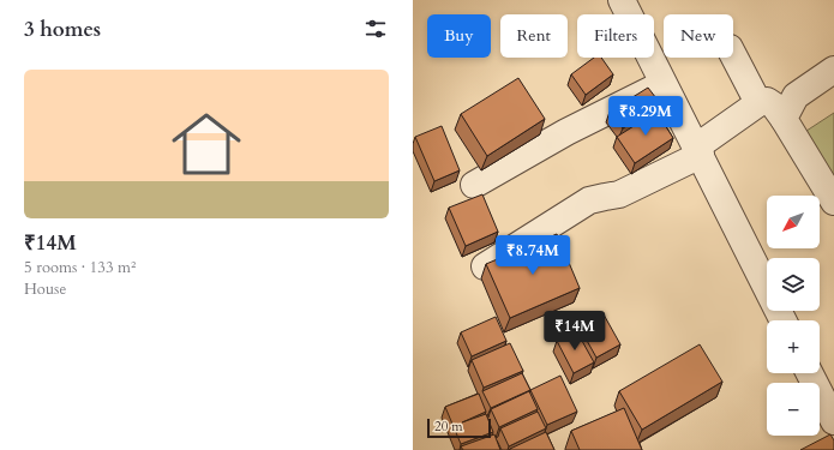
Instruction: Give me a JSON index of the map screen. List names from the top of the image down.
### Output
{
  "scale_bar": "20 m",
  "north": "bottom left",
  "page": {
    "heading": "3 homes",
    "chip": [
      "Buy",
      "Rent",
      "Filters",
      "New"
    ],
    "list": [
      {
        "name": "₹14M",
        "note": "5 rooms · 133 m² · House"
      }
    ],
    "price": ["₹8.29M", "₹8.74M", "₹14M"],
    "map_buttons": ["+", "−"],
    "scale": "20 m"
  }
}
